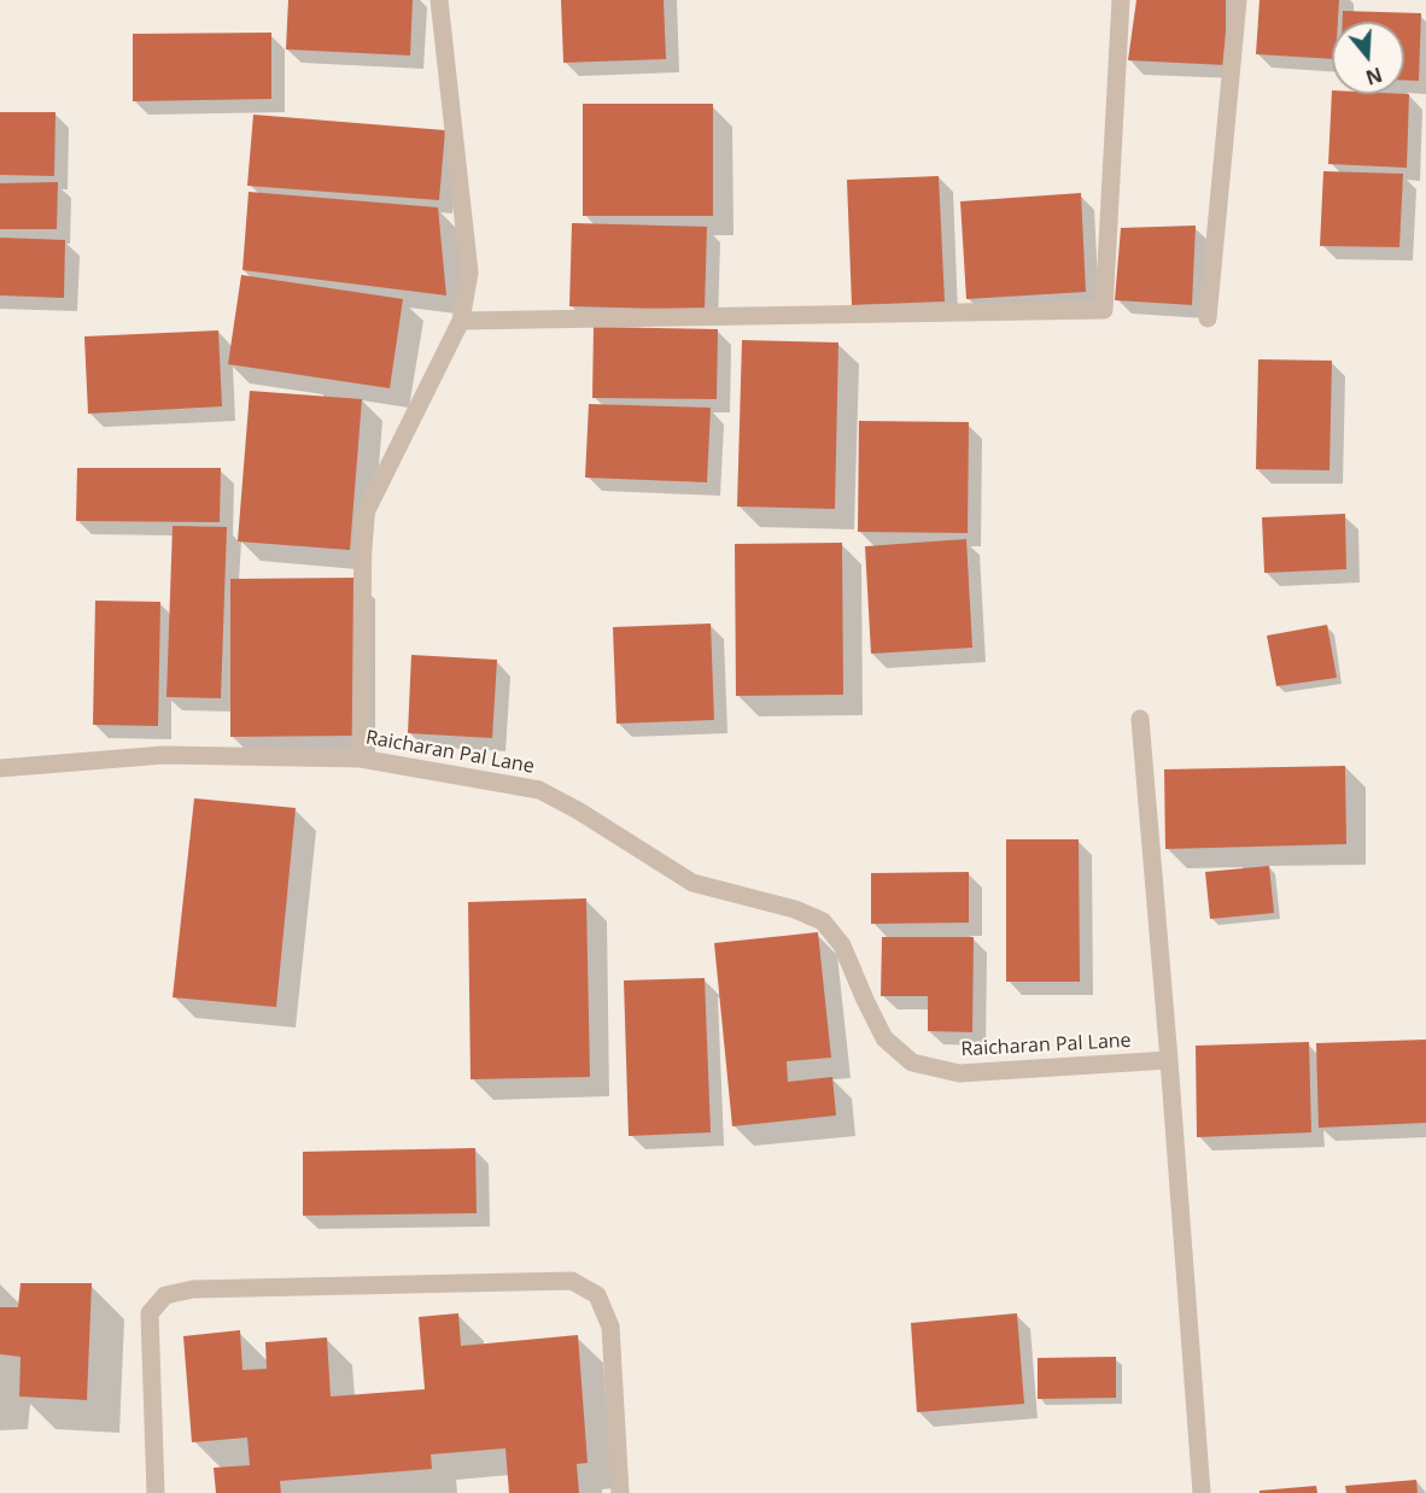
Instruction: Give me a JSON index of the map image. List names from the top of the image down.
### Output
{
  "streets": {
    "street": ["Raicharan Pal Lane"]
  },
  "north": "bottom"
}
